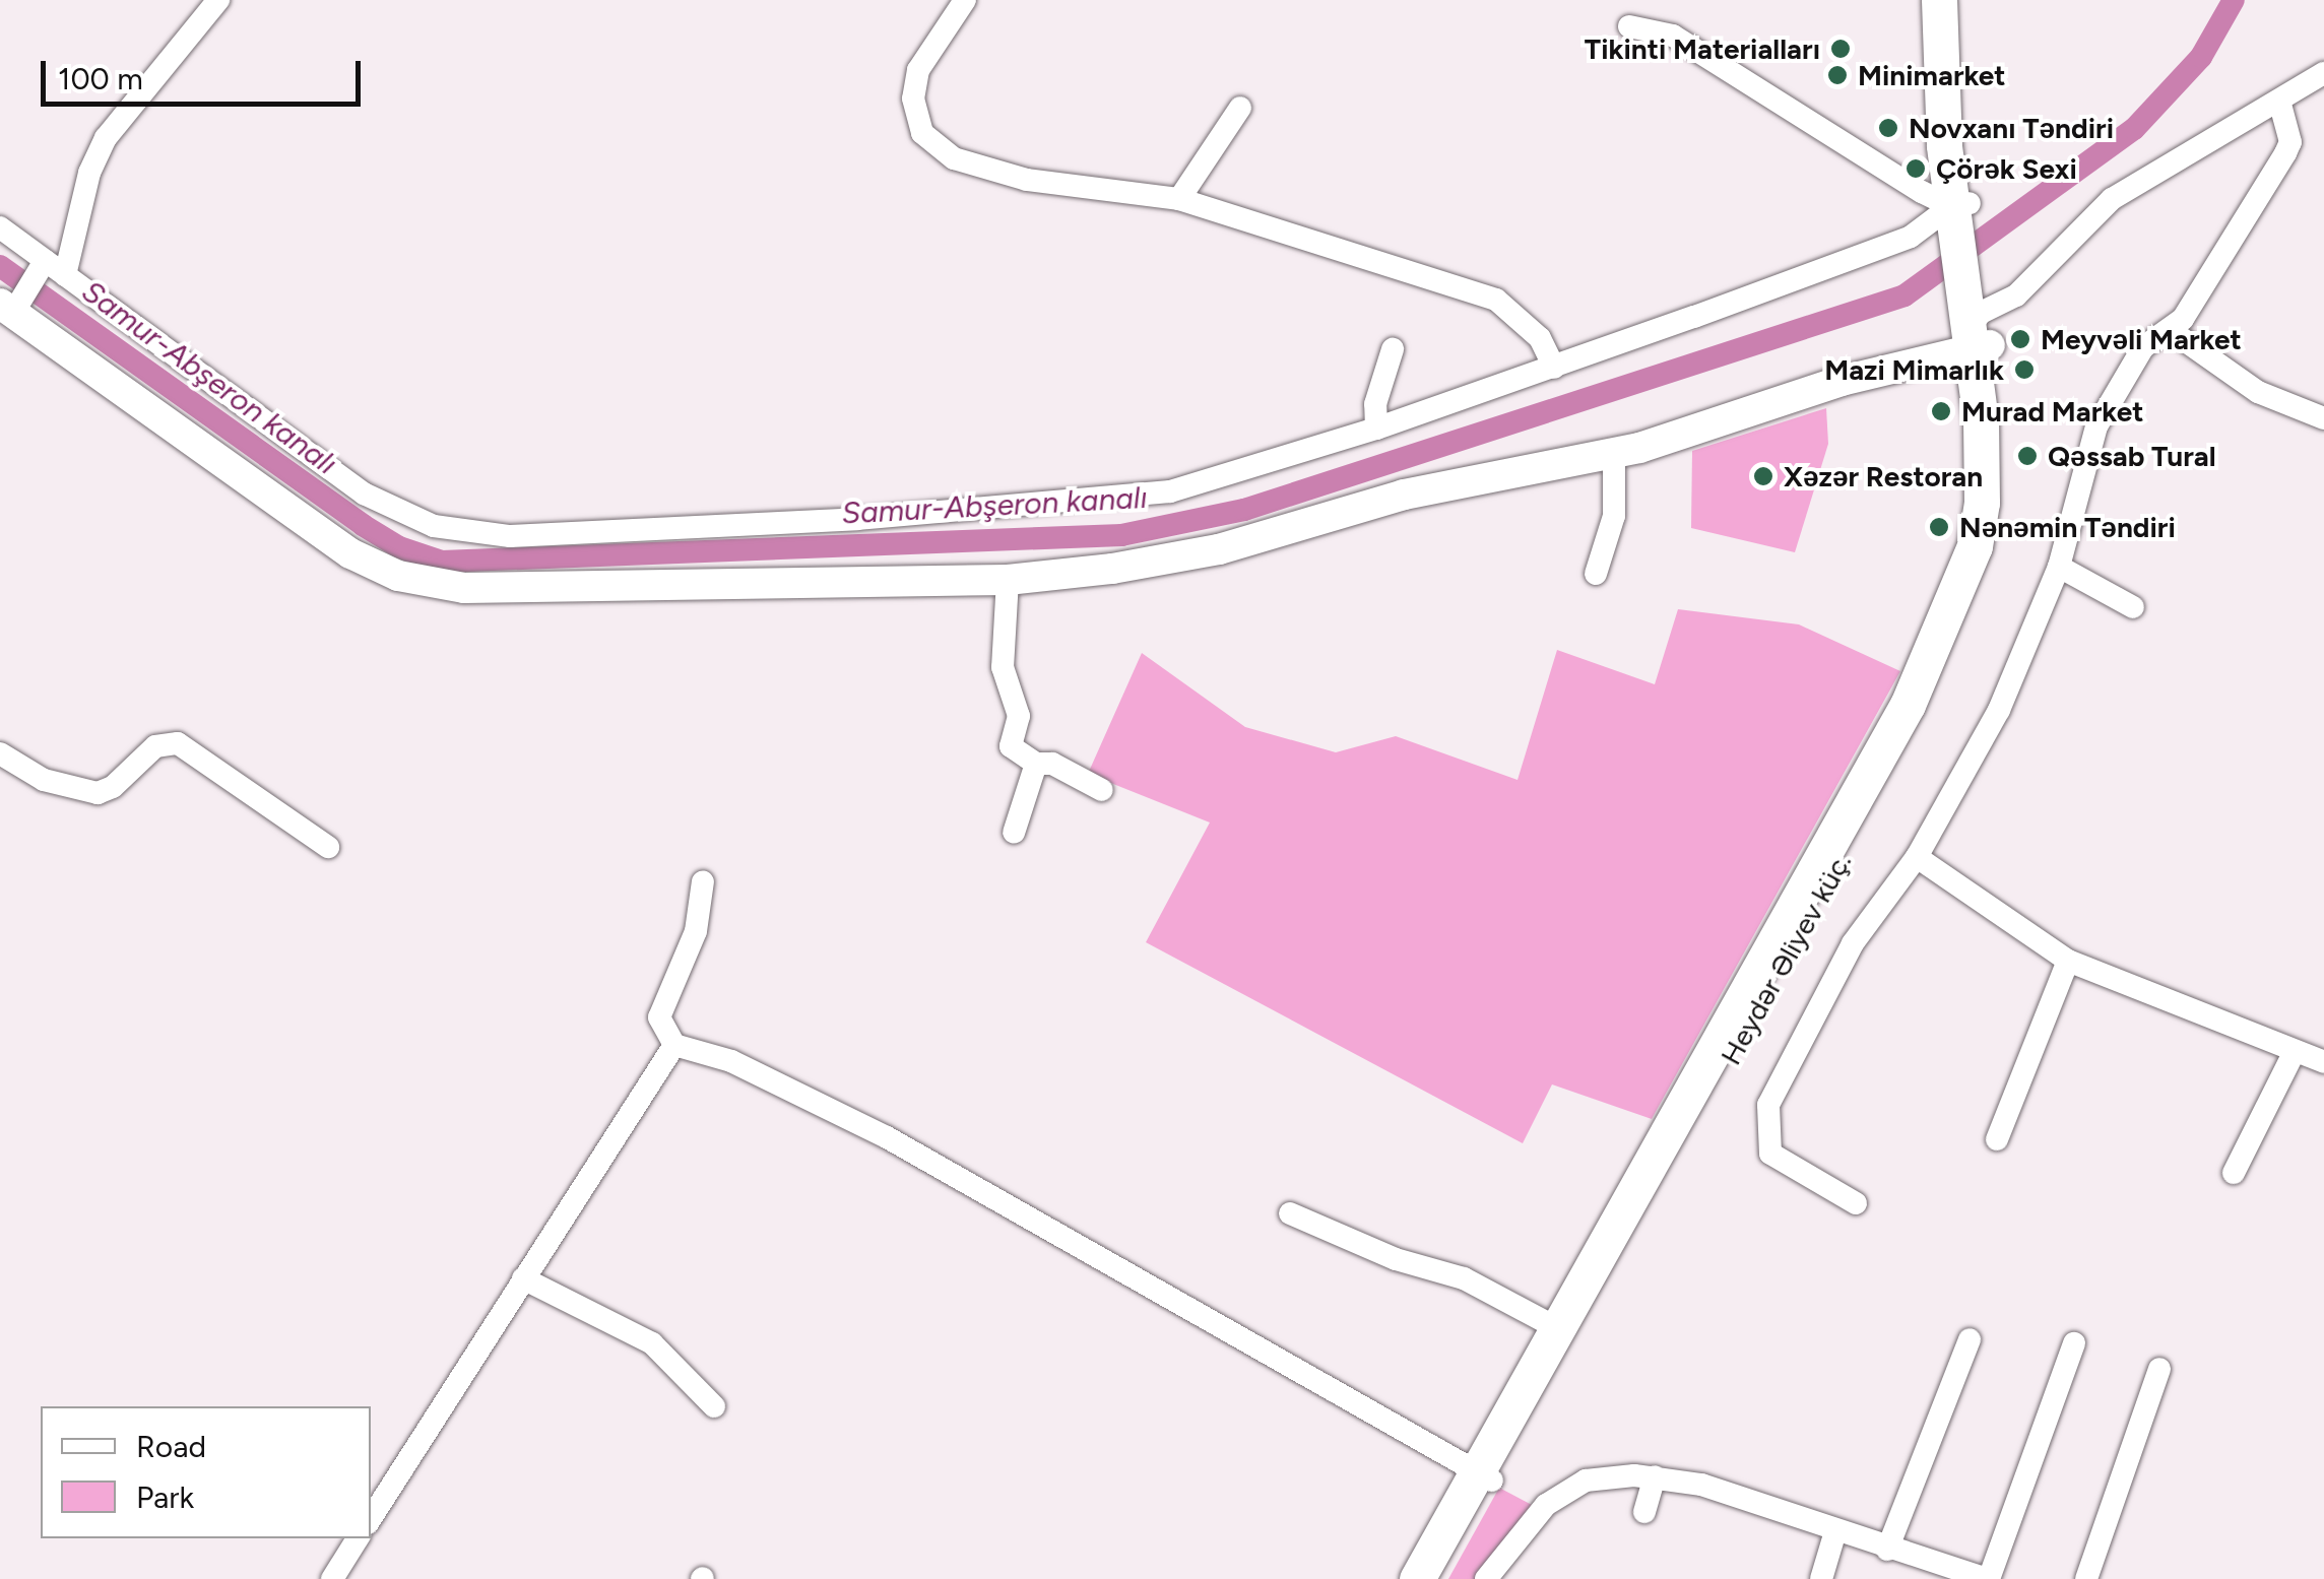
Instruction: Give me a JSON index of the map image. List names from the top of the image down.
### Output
{
  "streets": {
    "main road": ["Heydər Əliyev küç."]
  },
  "water": ["Samur-Abşeron kanalı"],
  "places": [
    "Tikinti Materialları",
    "Minimarket",
    "Novxanı Təndiri",
    "Çörək Sexi",
    "Meyvəli Market",
    "Mazi Mimarlık",
    "Murad Market",
    "Qəssab Tural",
    "Xəzər Restoran",
    "Nənəmin Təndiri"
  ],
  "legend": ["Road", "Park"],
  "scale_bar": "100 m"
}
